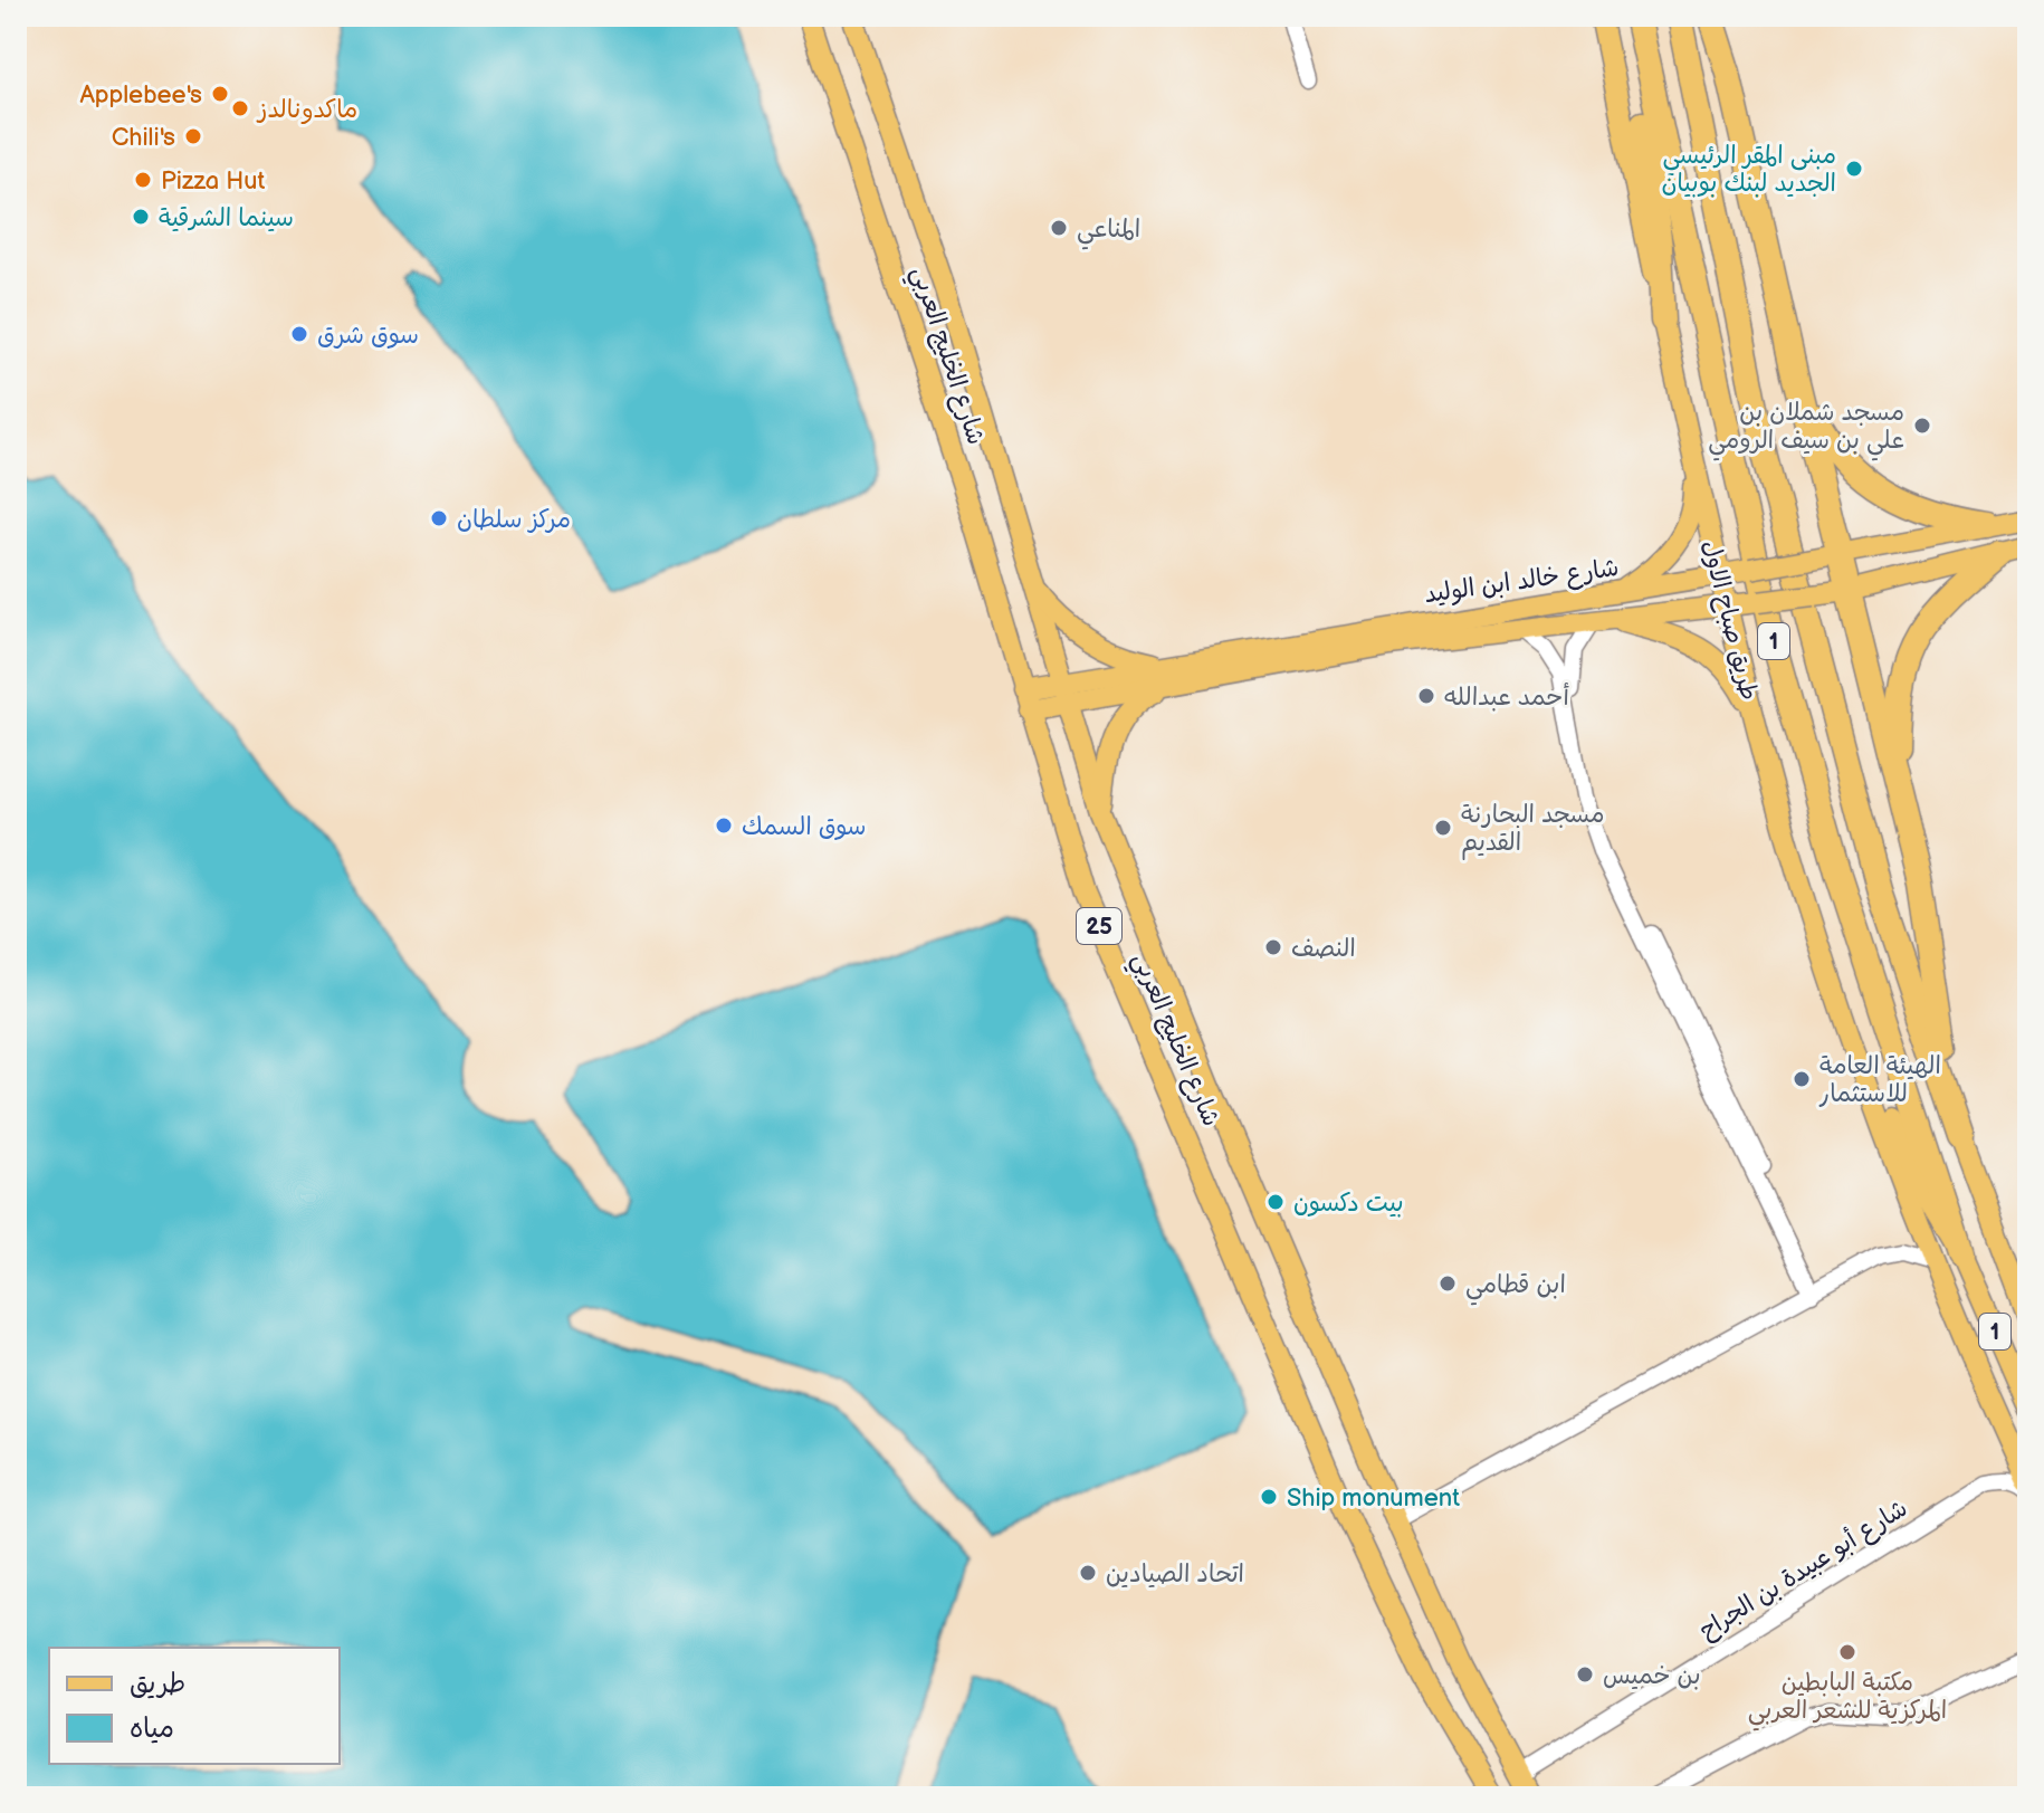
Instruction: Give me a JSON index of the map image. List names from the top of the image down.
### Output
{
  "streets": {
    "highway": ["طريق صباح الاول", "1"],
    "main road": ["شارع الخليج العربي", "شارع خالد ابن الوليد", "25"],
    "street": ["شارع أبو عبيدة بن الجراح"]
  },
  "crossings": [
    ["شارع الخليج العربي", "شارع خالد ابن الوليد"],
    ["شارع الخليج العربي", "شارع أبو عبيدة بن الجراح"],
    ["شارع خالد ابن الوليد", "طريق صباح الاول"],
    ["طريق صباح الاول", "1"]
  ],
  "places": [
    "Applebee's",
    "ماكدونالدز",
    "Chili's",
    "مبنى المقر الرئيسي الجديد لبنك بوبيان",
    "Pizza Hut",
    "سينما الشرقية",
    "المناعي",
    "سوق شرق",
    "مسجد شملان بن علي بن سيف الرومي",
    "مركز سلطان",
    "أحمد عبدالله",
    "سوق السمك",
    "مسجد البحارنة القديم",
    "النصف",
    "الهيئة العامة للاستثمار",
    "بيت دكسون",
    "ابن قطامي",
    "Ship monument",
    "اتحاد الصيادين",
    "مكتبة البابطين المركزية للشعر العربي",
    "بن خميس"
  ],
  "legend": ["طريق", "مياه"]
}
